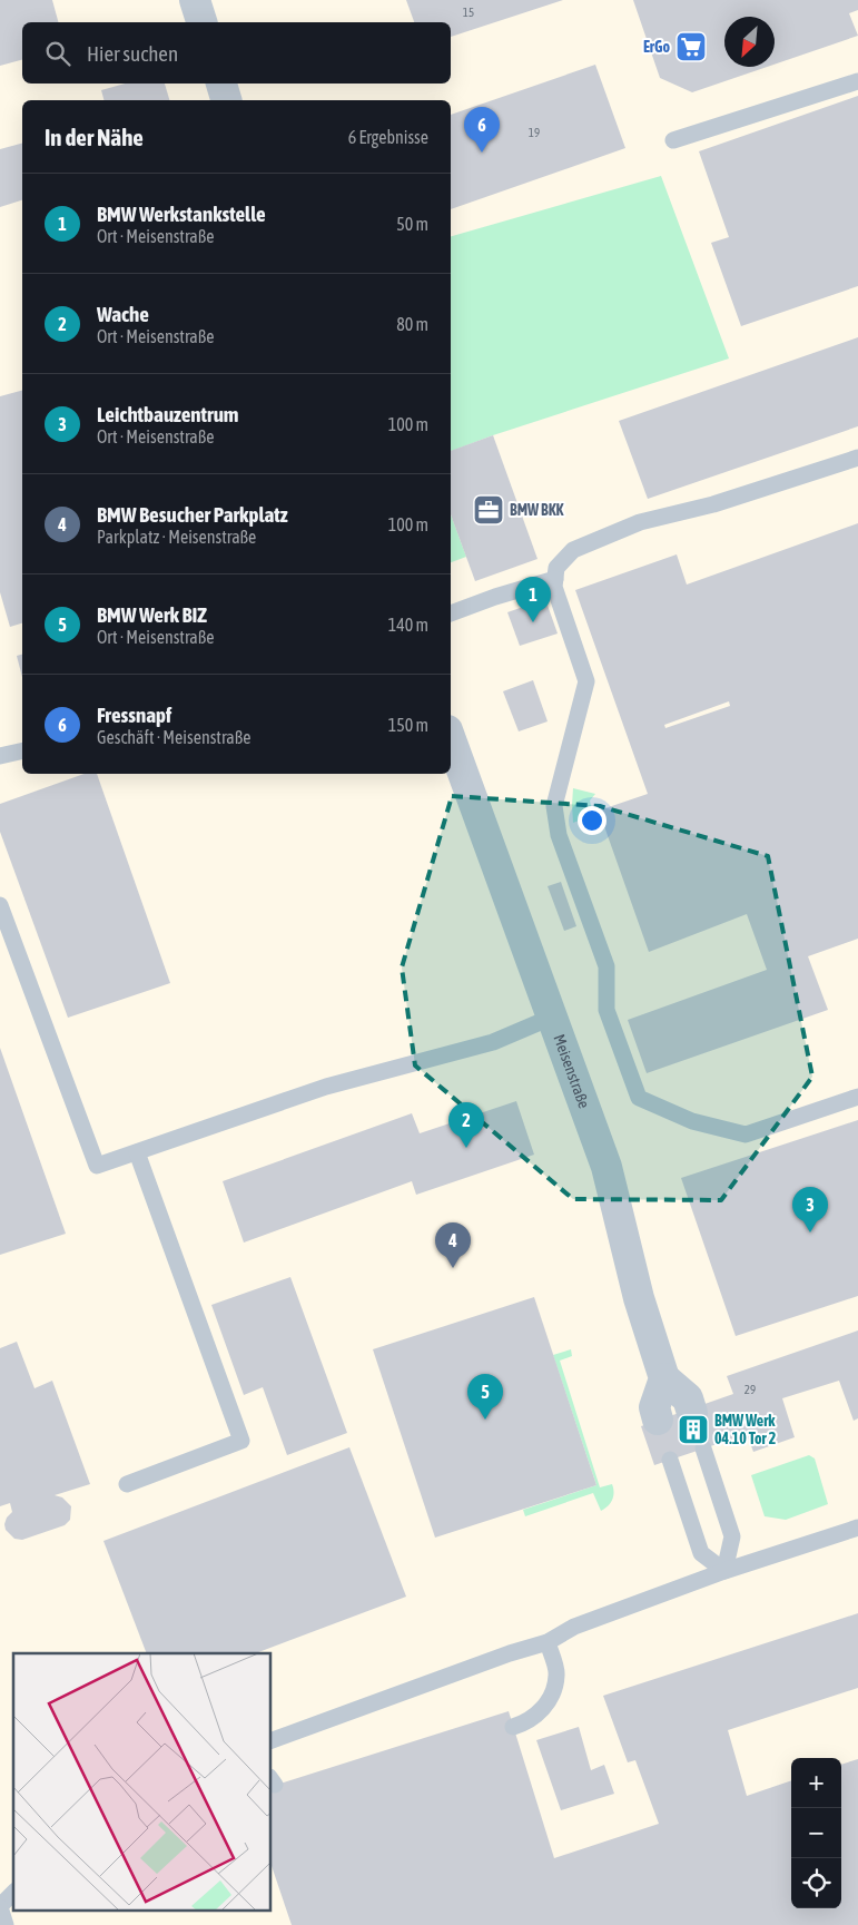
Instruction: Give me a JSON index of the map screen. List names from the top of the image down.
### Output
{
  "streets": {
    "street": ["Meisenstraße"]
  },
  "places": {
    "supermarket": ["ErGo"],
    "office": ["BMW BKK"],
    "building": ["BMW Werk 04.10 Tor 2"]
  },
  "house_numbers": ["15", "19", "29"],
  "north": "bottom left",
  "page": {
    "search": "Hier suchen",
    "heading": ["In der Nähe", "6 Ergebnisse"],
    "pins": [
      "6",
      "1",
      "2",
      "3",
      "4",
      "5"
    ],
    "list": [
      {
        "mark": "1",
        "name": "BMW Werkstankstelle",
        "note": "Ort · Meisenstraße",
        "value": "50 m"
      },
      {
        "mark": "2",
        "name": "Wache",
        "note": "Ort · Meisenstraße",
        "value": "80 m"
      },
      {
        "mark": "3",
        "name": "Leichtbauzentrum",
        "note": "Ort · Meisenstraße",
        "value": "100 m"
      },
      {
        "mark": "4",
        "name": "BMW Besucher Parkplatz",
        "note": "Parkplatz · Meisenstraße",
        "value": "100 m"
      },
      {
        "mark": "5",
        "name": "BMW Werk BIZ",
        "note": "Ort · Meisenstraße",
        "value": "140 m"
      },
      {
        "mark": "6",
        "name": "Fressnapf",
        "note": "Geschäft · Meisenstraße",
        "value": "150 m"
      }
    ],
    "map_buttons": ["+", "−"]
  }
}
